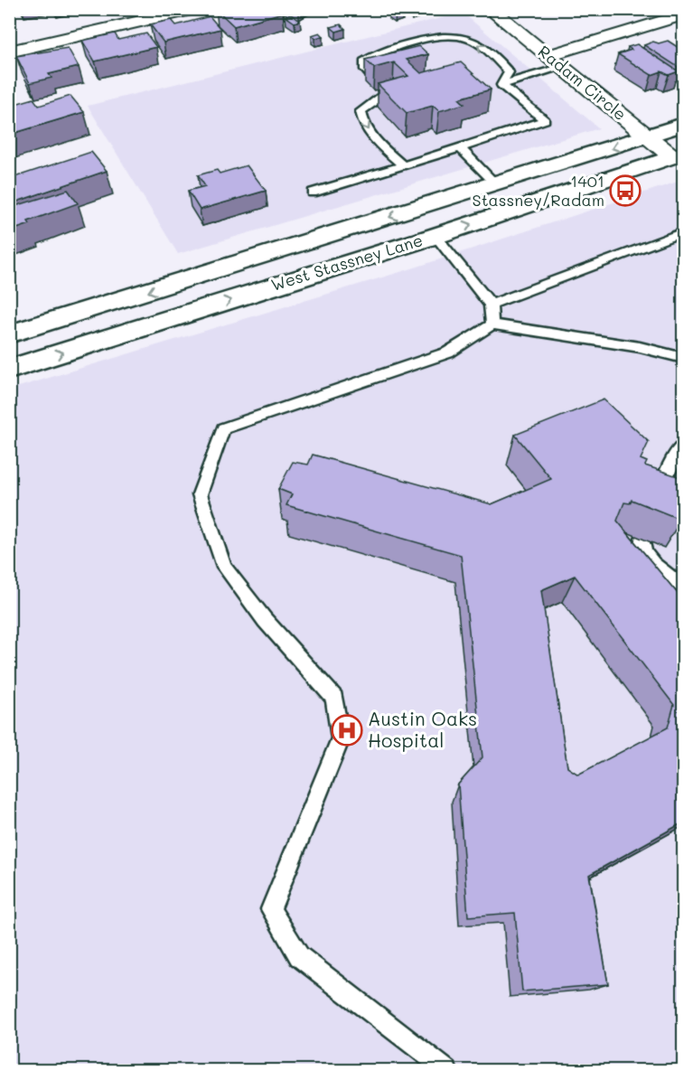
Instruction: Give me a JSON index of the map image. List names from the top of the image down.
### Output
{
  "streets": {
    "main road": ["West Stassney Lane"],
    "street": ["Radam Circle"]
  },
  "crossings": [
    ["Radam Circle", "West Stassney Lane"]
  ],
  "places": {
    "bus stop": ["1401 Stassney/Radam"],
    "hospital": ["Austin Oaks Hospital"]
  }
}
